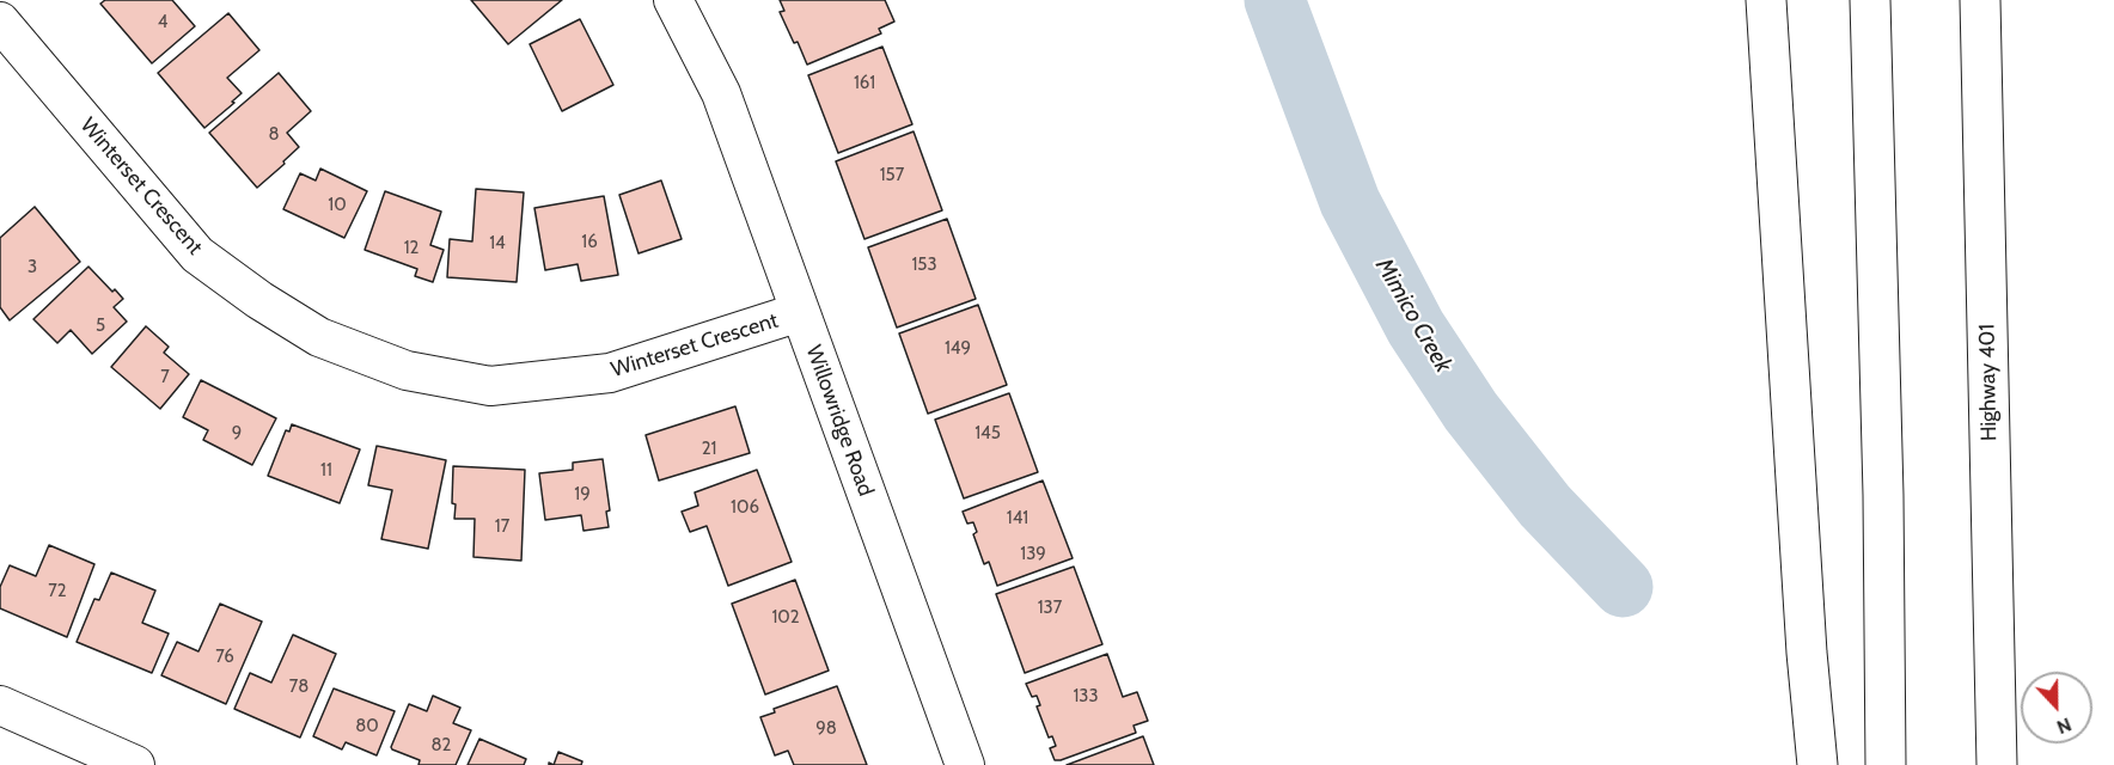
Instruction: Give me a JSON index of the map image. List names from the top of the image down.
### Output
{
  "streets": {
    "highway": ["Highway 401"],
    "street": ["Winterset Crescent", "Willowridge Road"]
  },
  "crossings": [
    ["Winterset Crescent", "Willowridge Road"]
  ],
  "water": ["Mimico Creek"],
  "house_numbers": [
    "4",
    "161",
    "8",
    "157",
    "10",
    "16",
    "14",
    "12",
    "153",
    "3",
    "5",
    "149",
    "7",
    "9",
    "145",
    "21",
    "11",
    "19",
    "106",
    "141",
    "17",
    "139",
    "72",
    "137",
    "102",
    "76",
    "78",
    "133",
    "80",
    "98",
    "82"
  ],
  "north": "bottom"
}
